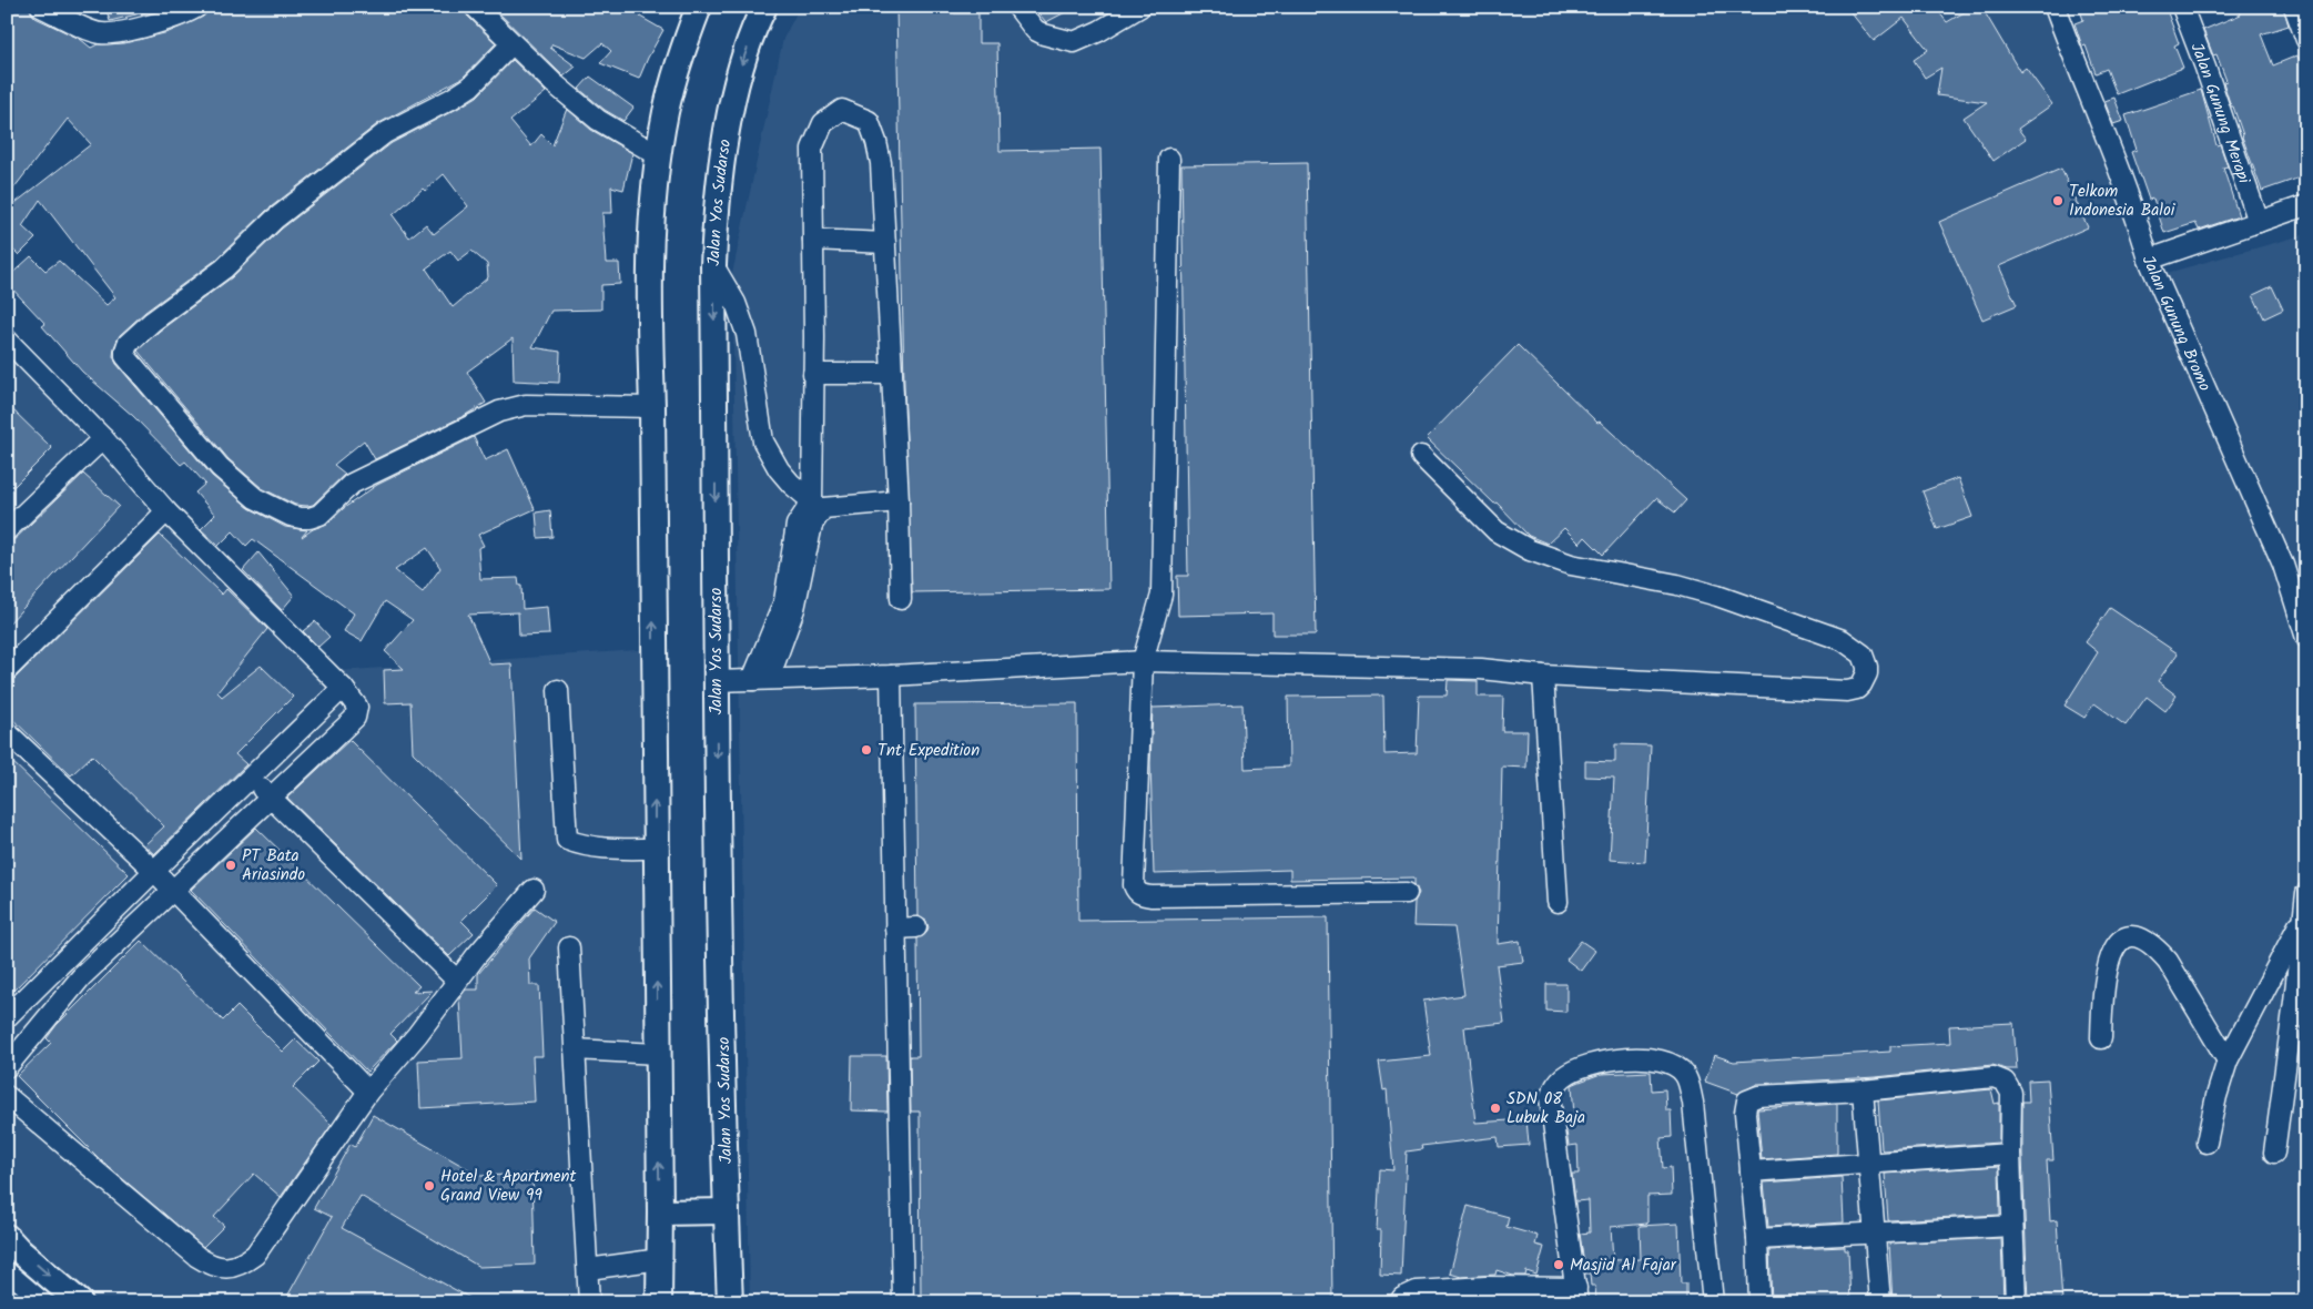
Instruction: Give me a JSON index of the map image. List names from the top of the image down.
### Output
{
  "streets": {
    "main road": ["Jalan Yos Sudarso"],
    "street": ["Jalan Gunung Merapi", "Jalan Gunung Bromo"]
  },
  "places": [
    "Telkom Indonesia Baloi",
    "Tnt Expedition",
    "PT Bata Ariasindo",
    "SDN 08 Lubuk Baja",
    "Hotel & Apartment Grand View 99",
    "Masjid Al Fajar"
  ]
}
